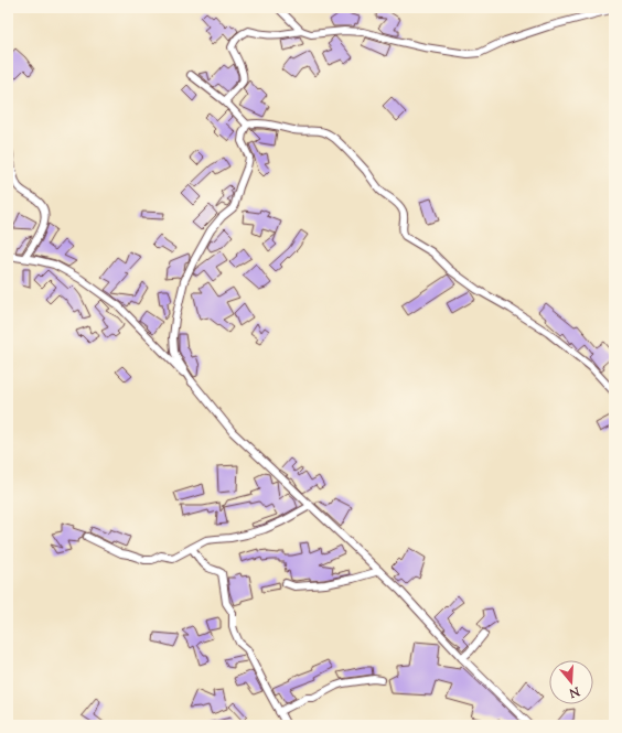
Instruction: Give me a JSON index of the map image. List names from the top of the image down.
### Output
{
  "north": "bottom"
}
